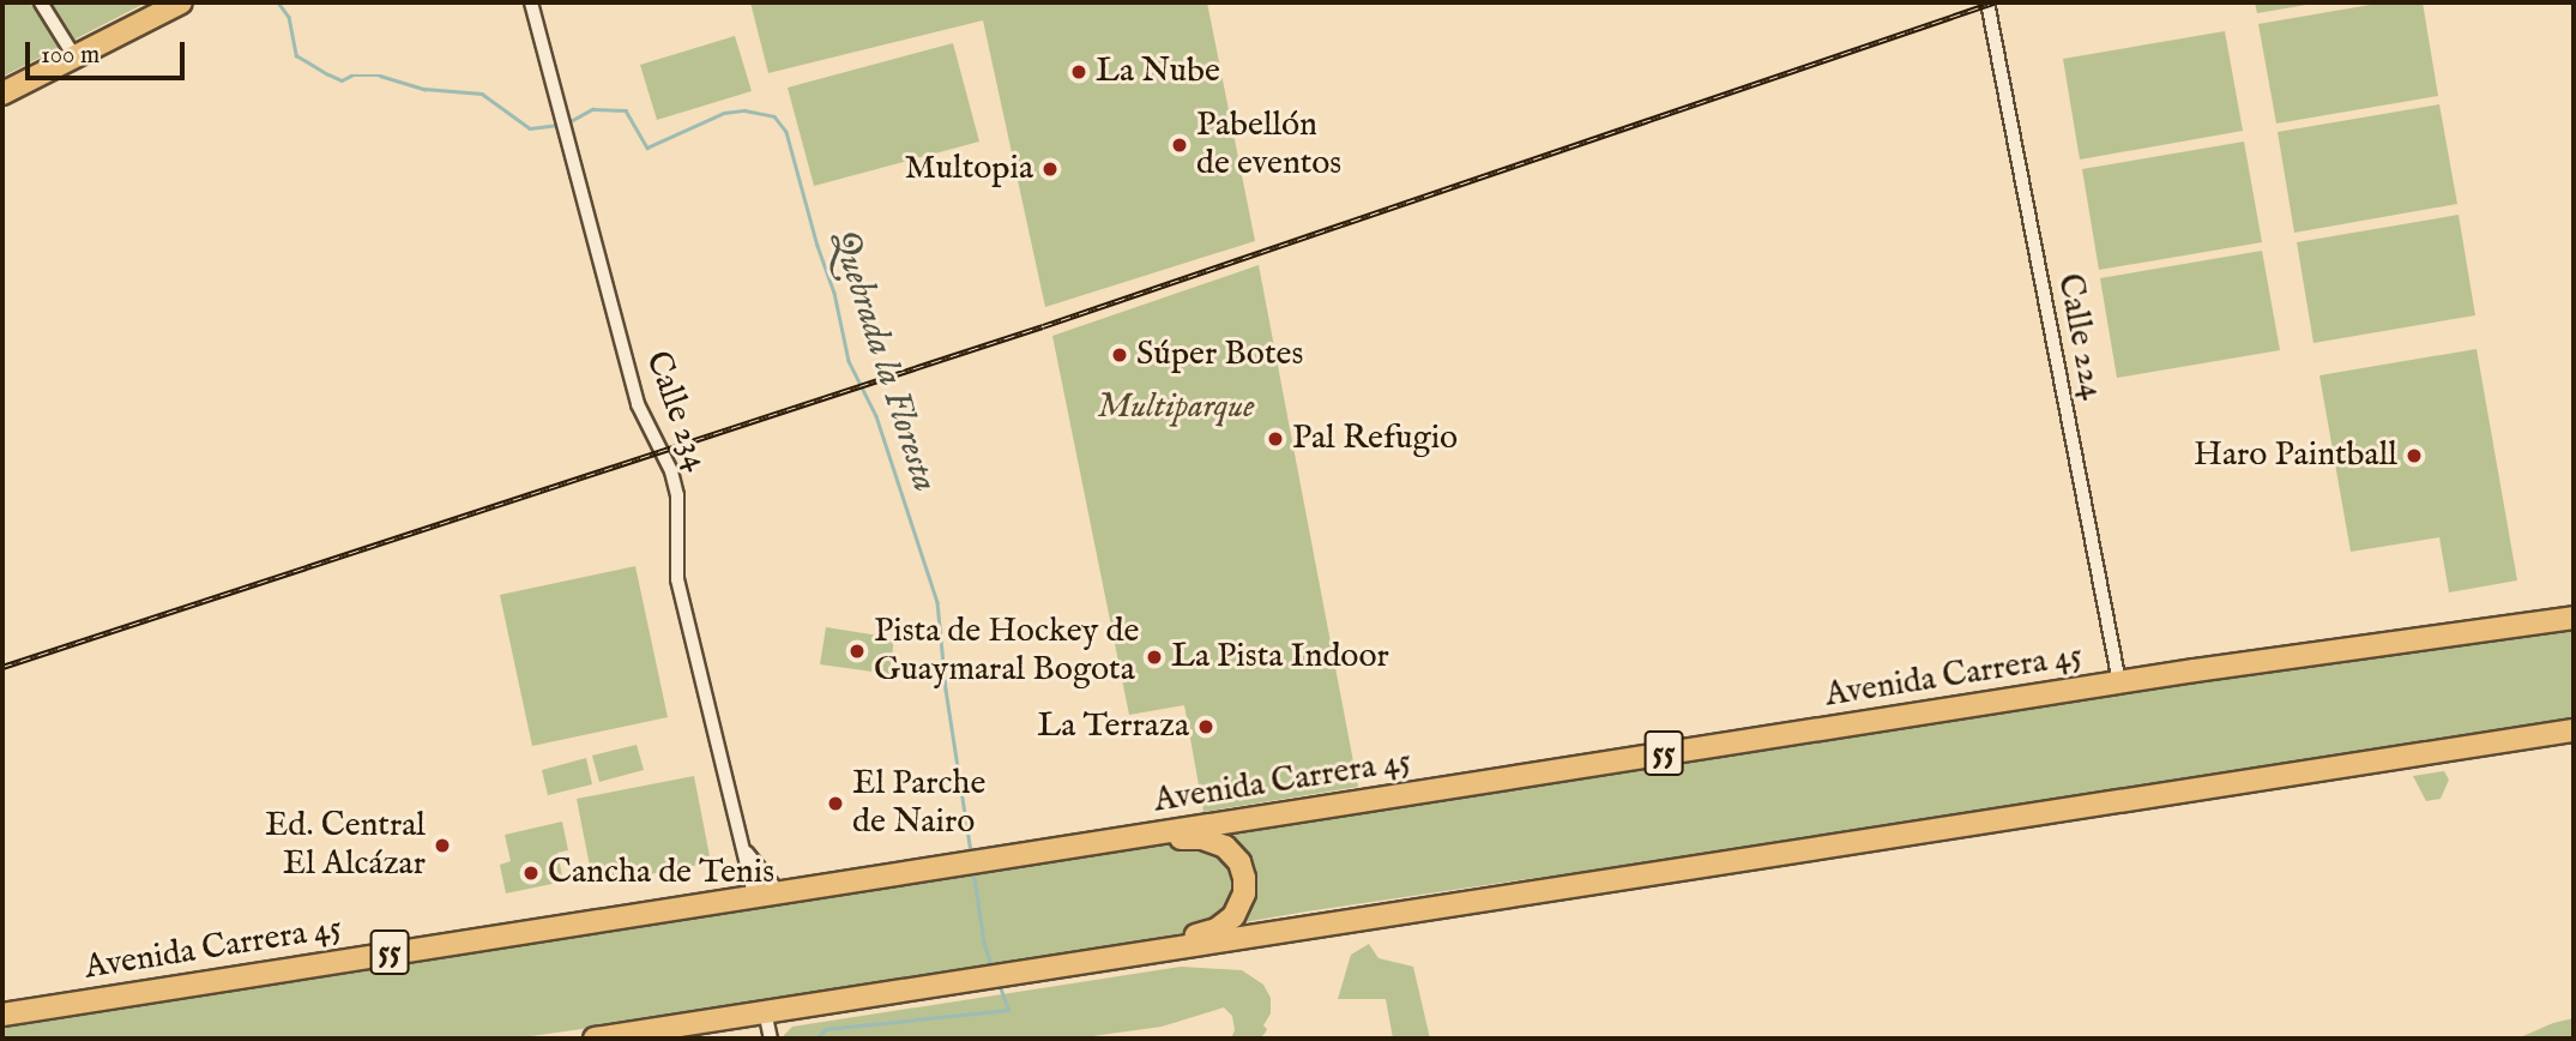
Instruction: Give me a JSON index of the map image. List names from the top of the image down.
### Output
{
  "streets": {
    "main road": ["Avenida Carrera 45", "55"],
    "street": ["Calle 224", "Calle 234"]
  },
  "crossings": [
    ["Calle 224", "Avenida Carrera 45"],
    ["Calle 234", "Avenida Carrera 45"]
  ],
  "water": ["Quebrada la Floresta"],
  "parks": ["Multiparque"],
  "places": [
    "La Nube",
    "Pabellón de eventos",
    "Multopia",
    "Súper Botes",
    "Pal Refugio",
    "Haro Paintball",
    "Pista de Hockey de Guaymaral Bogota",
    "La Pista Indoor",
    "La Terraza",
    "El Parche de Nairo",
    "Ed. Central El Alcázar",
    "Cancha de Tenis"
  ],
  "scale_bar": "100 m"
}
